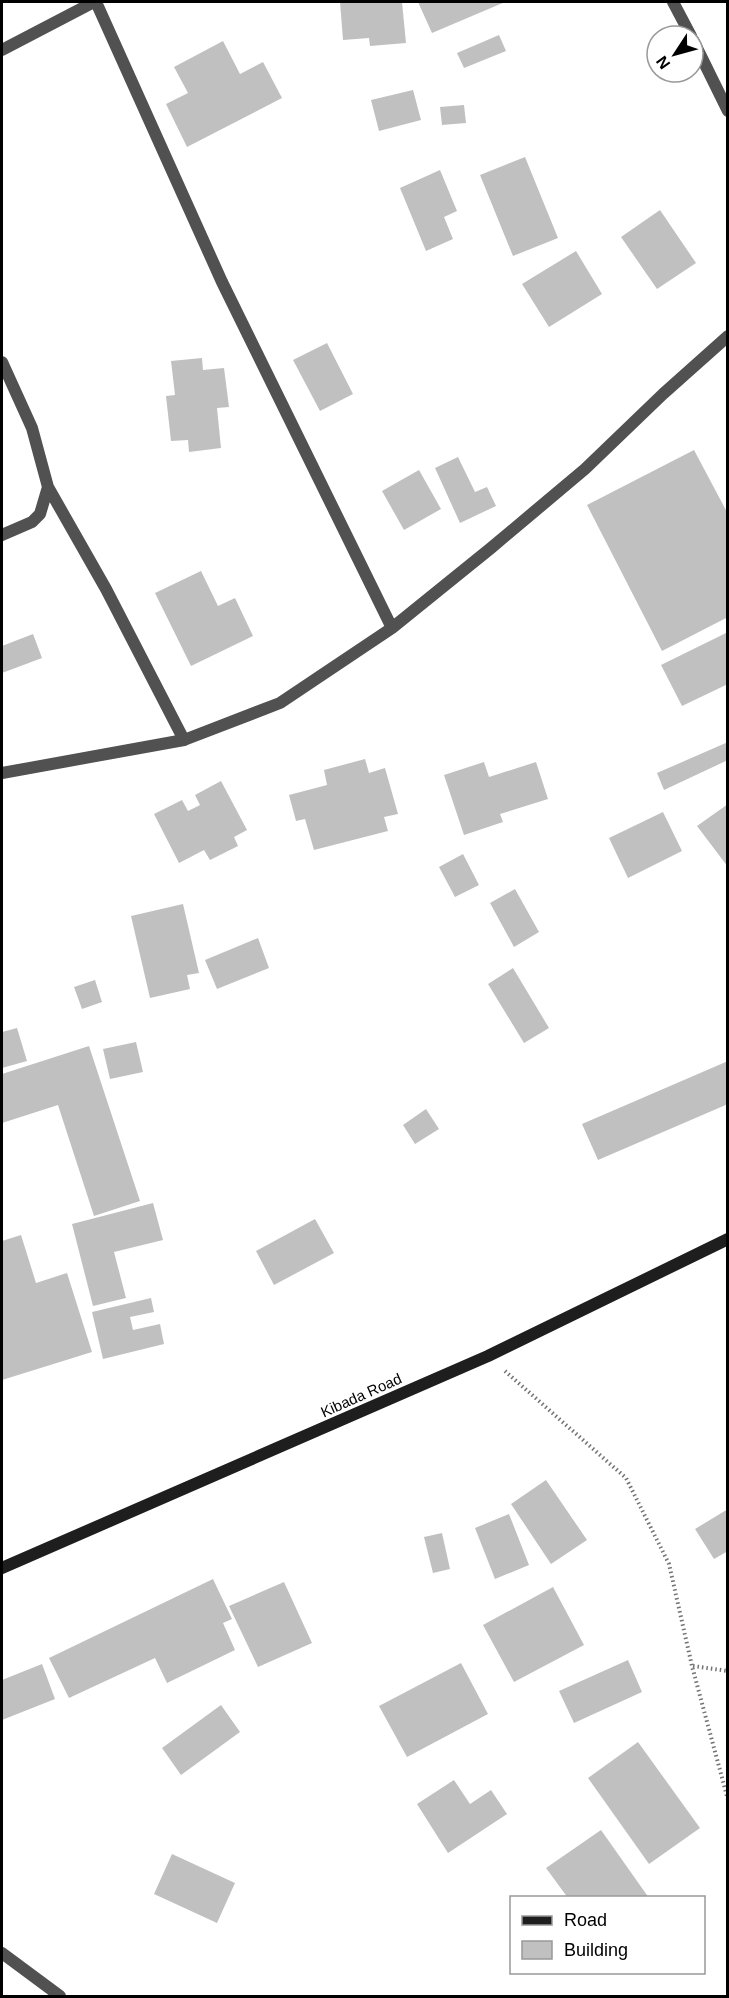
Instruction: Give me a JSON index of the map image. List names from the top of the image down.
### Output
{
  "streets": {
    "main road": ["Kibada Road"]
  },
  "legend": ["Road", "Building"],
  "north": "bottom left"
}
